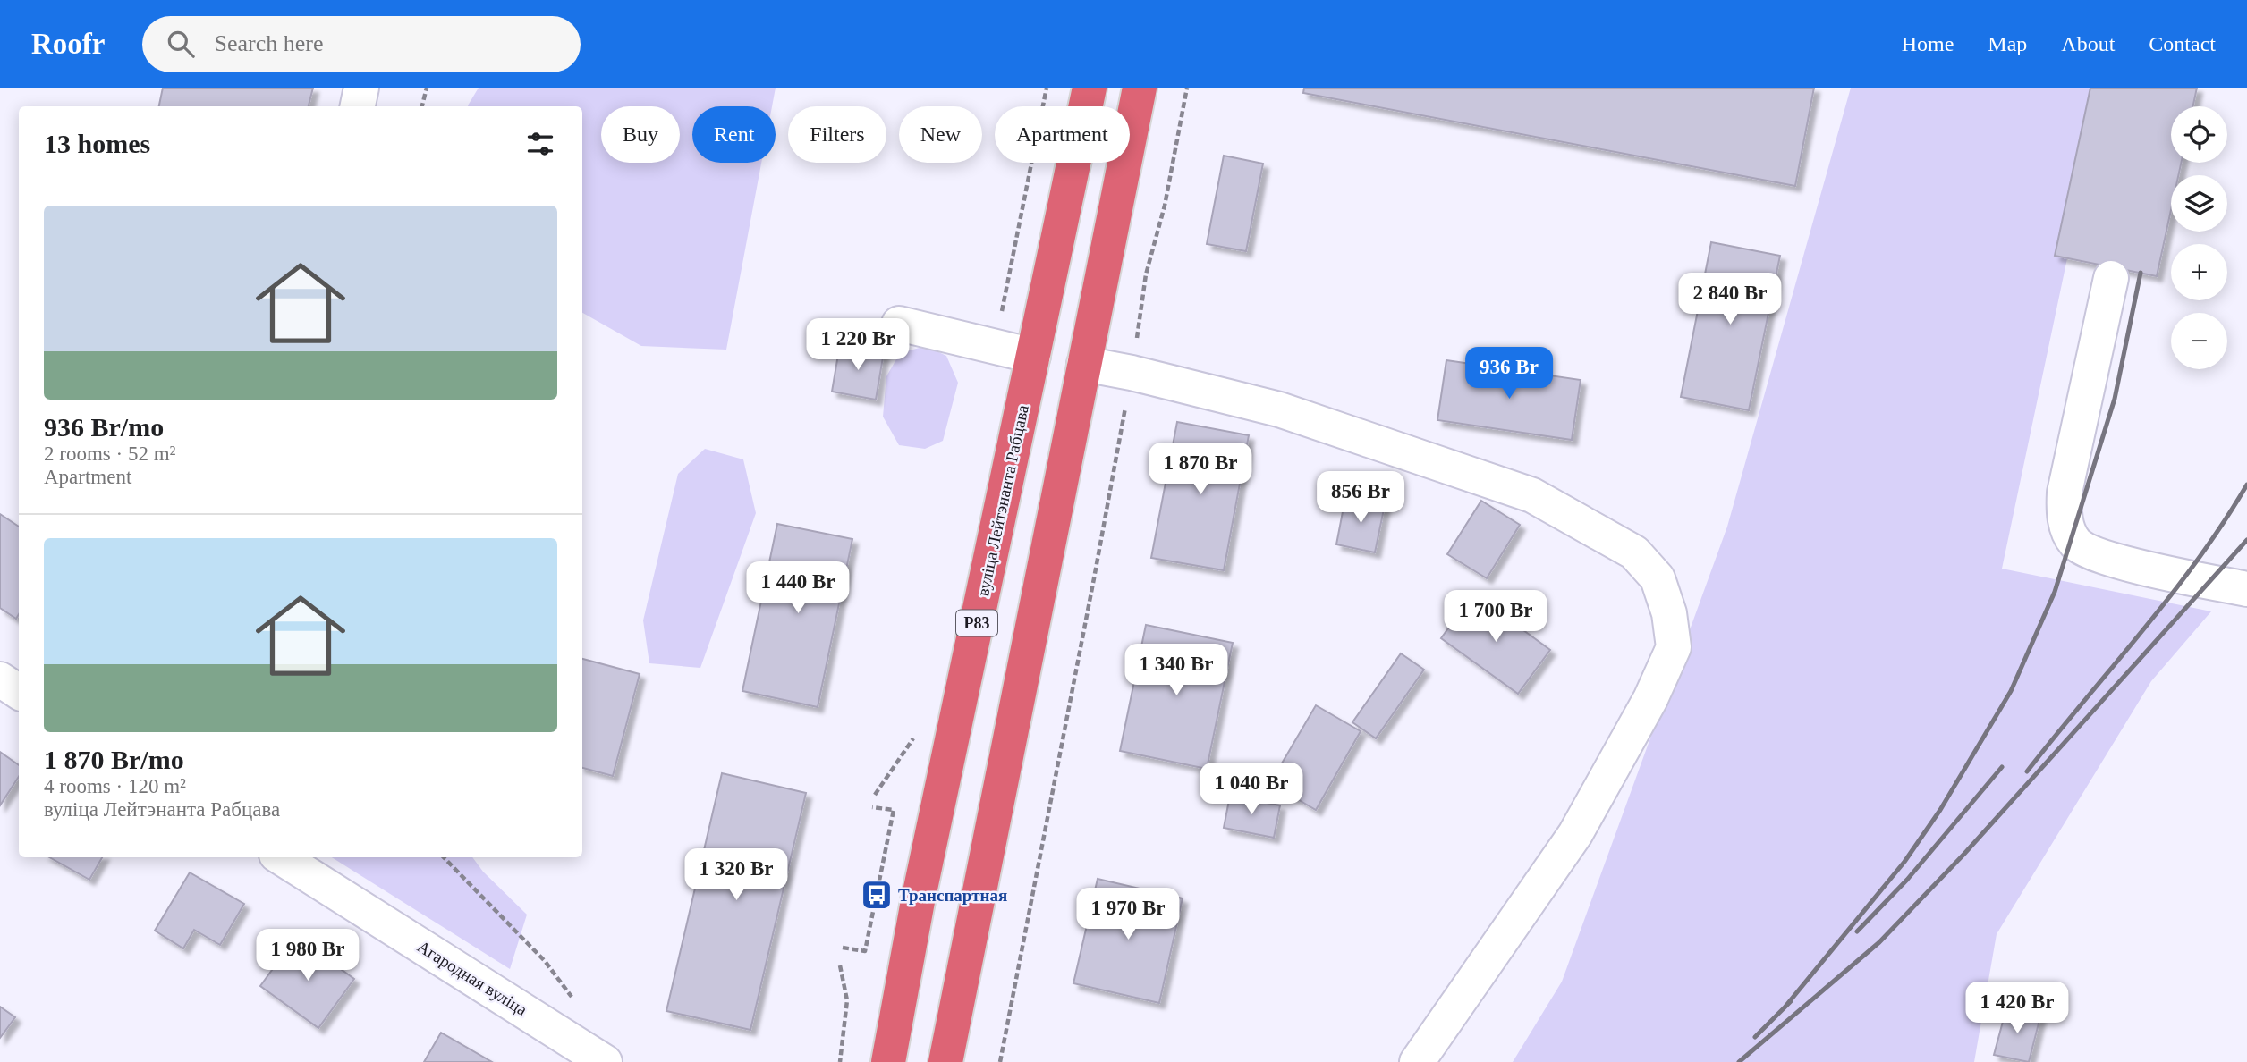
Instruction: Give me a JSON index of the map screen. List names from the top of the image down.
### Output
{
  "streets": {
    "highway": ["вуліца Лейтэнанта Рабцава", "Р83"],
    "street": ["Агародная вуліца"]
  },
  "places": {
    "bus stop": ["Транспартная"]
  },
  "page": {
    "header": "Roofr",
    "search": "Search here",
    "nav": [
      "Home",
      "Map",
      "About",
      "Contact"
    ],
    "map_buttons": ["+", "−"],
    "chip": [
      "Buy",
      "Rent",
      "Filters",
      "New",
      "Apartment"
    ],
    "heading": "13 homes",
    "list": [
      {
        "name": "936 Br/mo",
        "note": "2 rooms · 52 m² · Apartment"
      },
      {
        "name": "1 870 Br/mo",
        "note": "4 rooms · 120 m² · вуліца Лейтэнанта Рабцава"
      }
    ],
    "price": [
      "2 840 Br",
      "1 220 Br",
      "936 Br",
      "1 870 Br",
      "856 Br",
      "1 440 Br",
      "1 700 Br",
      "1 340 Br",
      "1 040 Br",
      "1 320 Br",
      "1 970 Br",
      "1 980 Br",
      "1 420 Br"
    ]
  }
}
